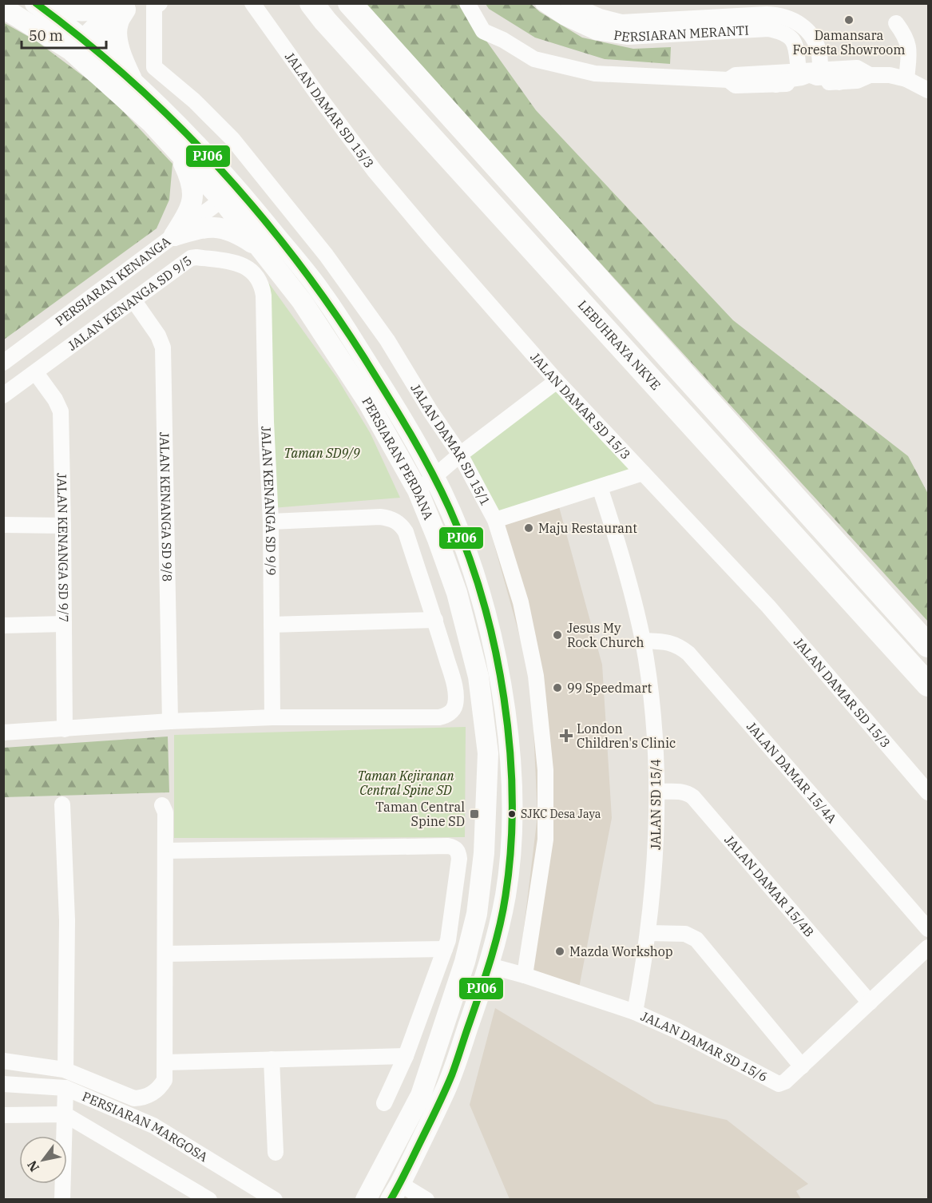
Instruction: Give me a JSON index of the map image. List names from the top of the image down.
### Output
{
  "streets": {
    "highway": ["LEBUHRAYA NKVE"],
    "main road": ["PERSIARAN PERDANA"],
    "street": [
      "PERSIARAN MERANTI",
      "JALAN DAMAR SD 15/3",
      "PERSIARAN KENANGA",
      "JALAN KENANGA SD 9/5",
      "JALAN DAMAR SD 15/1",
      "JALAN KENANGA SD 9/9",
      "JALAN KENANGA SD 9/8",
      "JALAN KENANGA SD 9/7",
      "JALAN DAMAR 15/4A",
      "JALAN SD 15/4",
      "JALAN DAMAR 15/4B",
      "JALAN DAMAR SD 15/6",
      "PERSIARAN MARGOSA"
    ]
  },
  "crossings": [
    ["PERSIARAN KENANGA", "PERSIARAN PERDANA"],
    ["JALAN KENANGA SD 9/5", "JALAN KENANGA SD 9/9"],
    ["JALAN KENANGA SD 9/5", "JALAN KENANGA SD 9/8"],
    ["JALAN KENANGA SD 9/5", "JALAN KENANGA SD 9/7"],
    ["JALAN DAMAR SD 15/1", "JALAN DAMAR SD 15/6"],
    ["PERSIARAN PERDANA", "JALAN DAMAR SD 15/6"],
    ["JALAN DAMAR 15/4A", "JALAN SD 15/4"],
    ["JALAN SD 15/4", "JALAN DAMAR 15/4B"],
    ["JALAN SD 15/4", "JALAN DAMAR SD 15/6"],
    ["JALAN DAMAR 15/4B", "JALAN DAMAR SD 15/6"]
  ],
  "parks": ["Taman SD9/9", "Taman Kejiranan Central Spine SD"],
  "places": {
    "other": [
      "Damansara Foresta Showroom",
      "Maju Restaurant",
      "Jesus My Rock Church",
      "99 Speedmart",
      "SJKC Desa Jaya",
      "Mazda Workshop"
    ],
    "health": ["London Children's Clinic"],
    "transit": ["Taman Central Spine SD"]
  },
  "lines": ["transit line PJ06"],
  "scale_bar": "50 m",
  "north": "bottom left"
}
